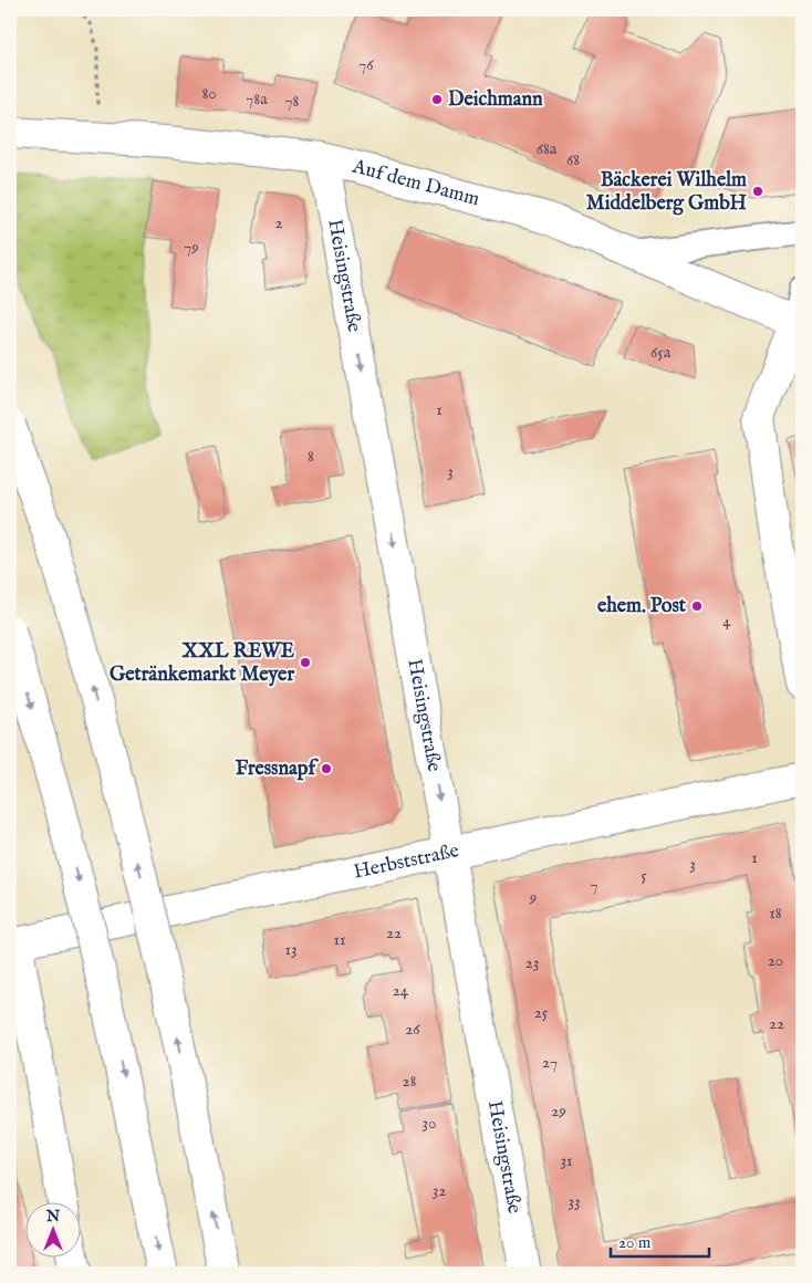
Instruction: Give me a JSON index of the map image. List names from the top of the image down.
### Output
{
  "streets": {
    "main road": ["Auf dem Damm", "Heisingstraße", "Herbststraße"]
  },
  "crossings": [
    ["Auf dem Damm", "Heisingstraße"],
    ["Heisingstraße", "Herbststraße"]
  ],
  "one_way": ["Heisingstraße"],
  "places": [
    "Deichmann",
    "Bäckerei Wilhelm Middelberg GmbH",
    "ehem. Post",
    "XXL REWE Getränkemarkt Meyer",
    "Fressnapf"
  ],
  "house_numbers": [
    "76",
    "80",
    "78a",
    "78",
    "68a",
    "68",
    "2",
    "79",
    "65a",
    "1",
    "8",
    "3",
    "4",
    "1",
    "3",
    "5",
    "7",
    "9",
    "18",
    "22",
    "11",
    "13",
    "20",
    "23",
    "24",
    "25",
    "22",
    "26",
    "27",
    "28",
    "29",
    "30",
    "31",
    "32",
    "33"
  ],
  "scale_bar": "20 m",
  "north": "top"
}
